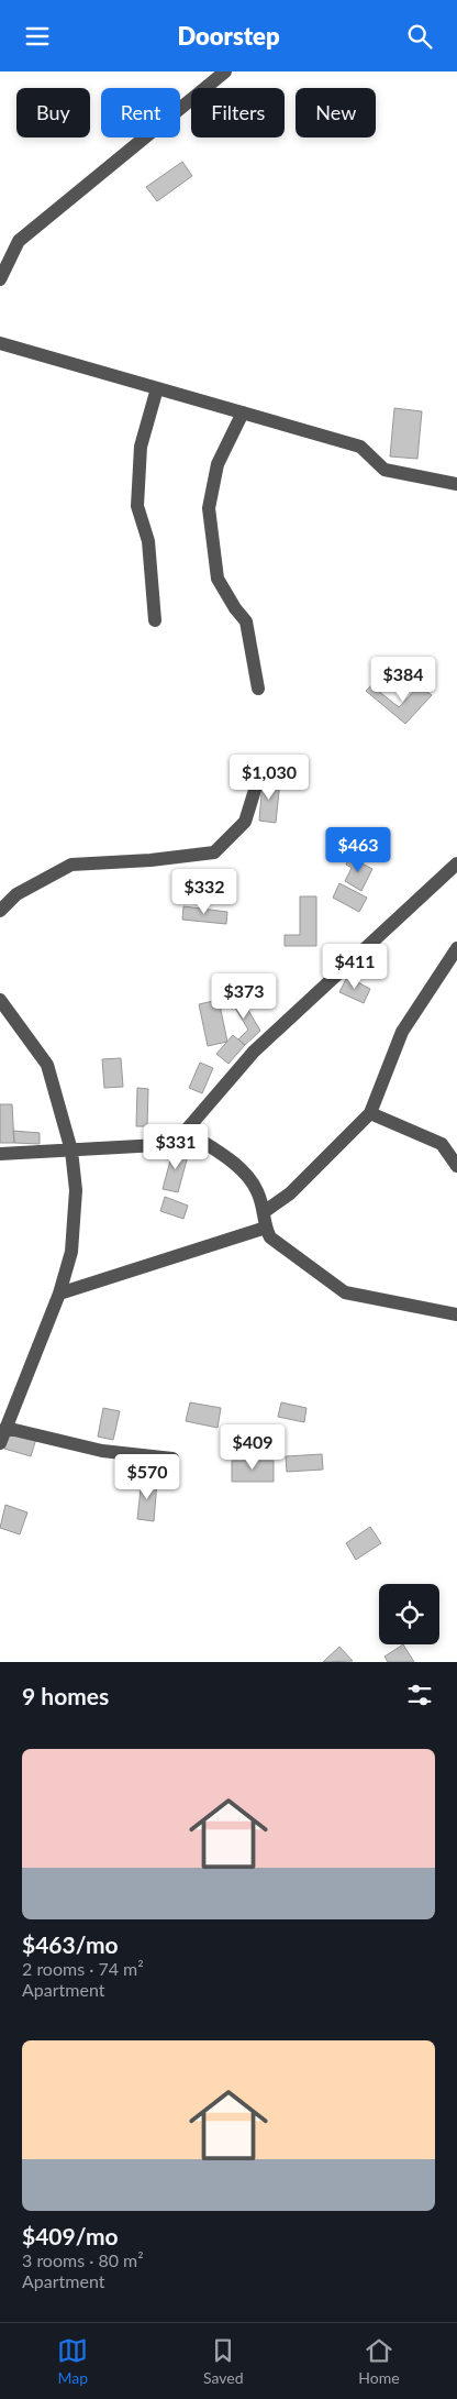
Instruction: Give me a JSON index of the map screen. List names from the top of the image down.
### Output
{
  "page": {
    "header": "Doorstep",
    "chip": [
      "Buy",
      "Rent",
      "Filters",
      "New"
    ],
    "price": [
      "$384",
      "$1,030",
      "$463",
      "$332",
      "$411",
      "$373",
      "$331",
      "$409",
      "$570"
    ],
    "heading": "9 homes",
    "list": [
      {
        "name": "$463/mo",
        "note": "2 rooms · 74 m² · Apartment"
      },
      {
        "name": "$409/mo",
        "note": "3 rooms · 80 m² · Apartment"
      }
    ],
    "tabs": ["Map", "Saved", "Home"]
  }
}
